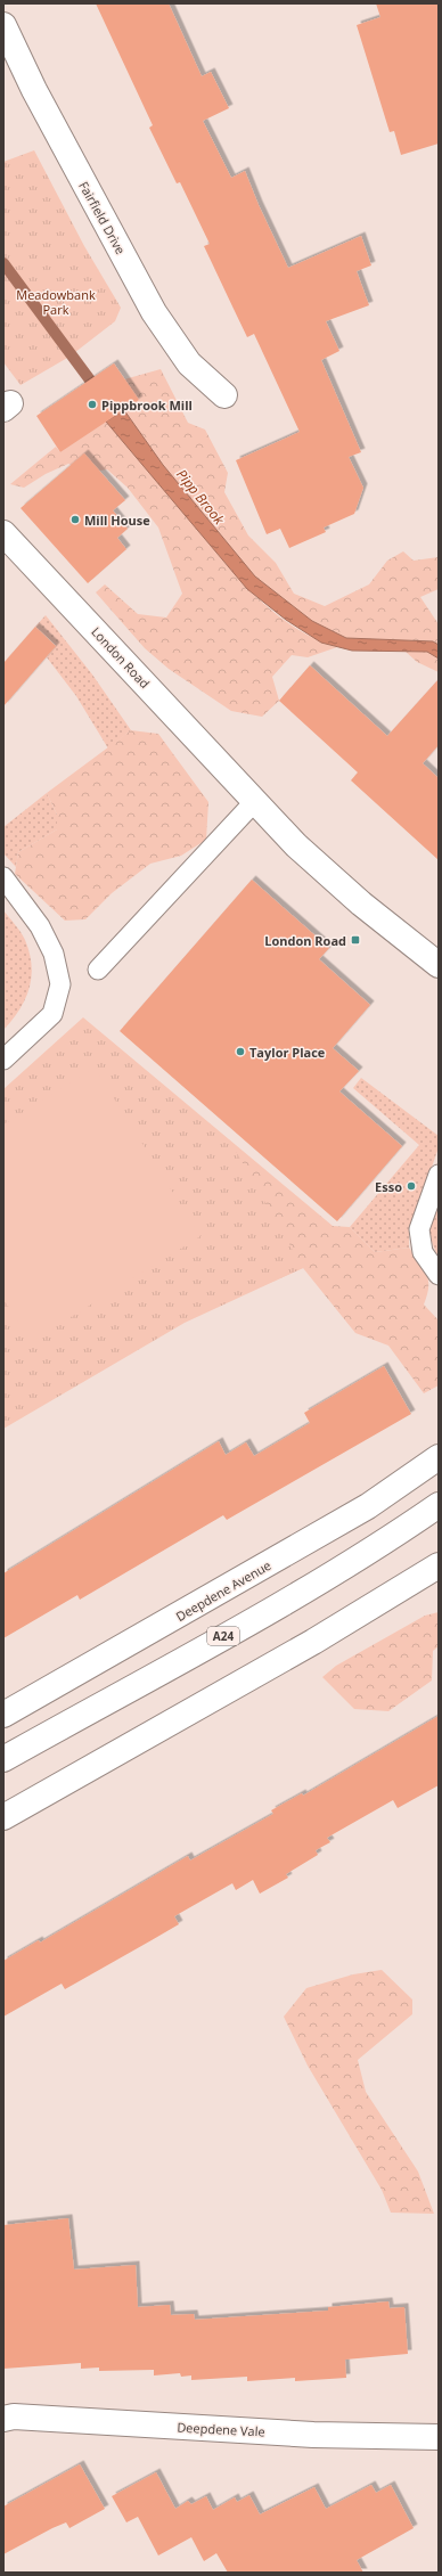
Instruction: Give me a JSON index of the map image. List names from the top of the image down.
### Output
{
  "streets": {
    "main road": [
      "Fairfield Drive",
      "London Road",
      "Deepdene Avenue",
      "A24",
      "Deepdene Vale"
    ]
  },
  "water": ["Pipp Brook"],
  "parks": ["Meadowbank Park"],
  "places": {
    "other": [
      "Pippbrook Mill",
      "Mill House",
      "Taylor Place",
      "Esso"
    ],
    "transit": ["London Road"]
  }
}
